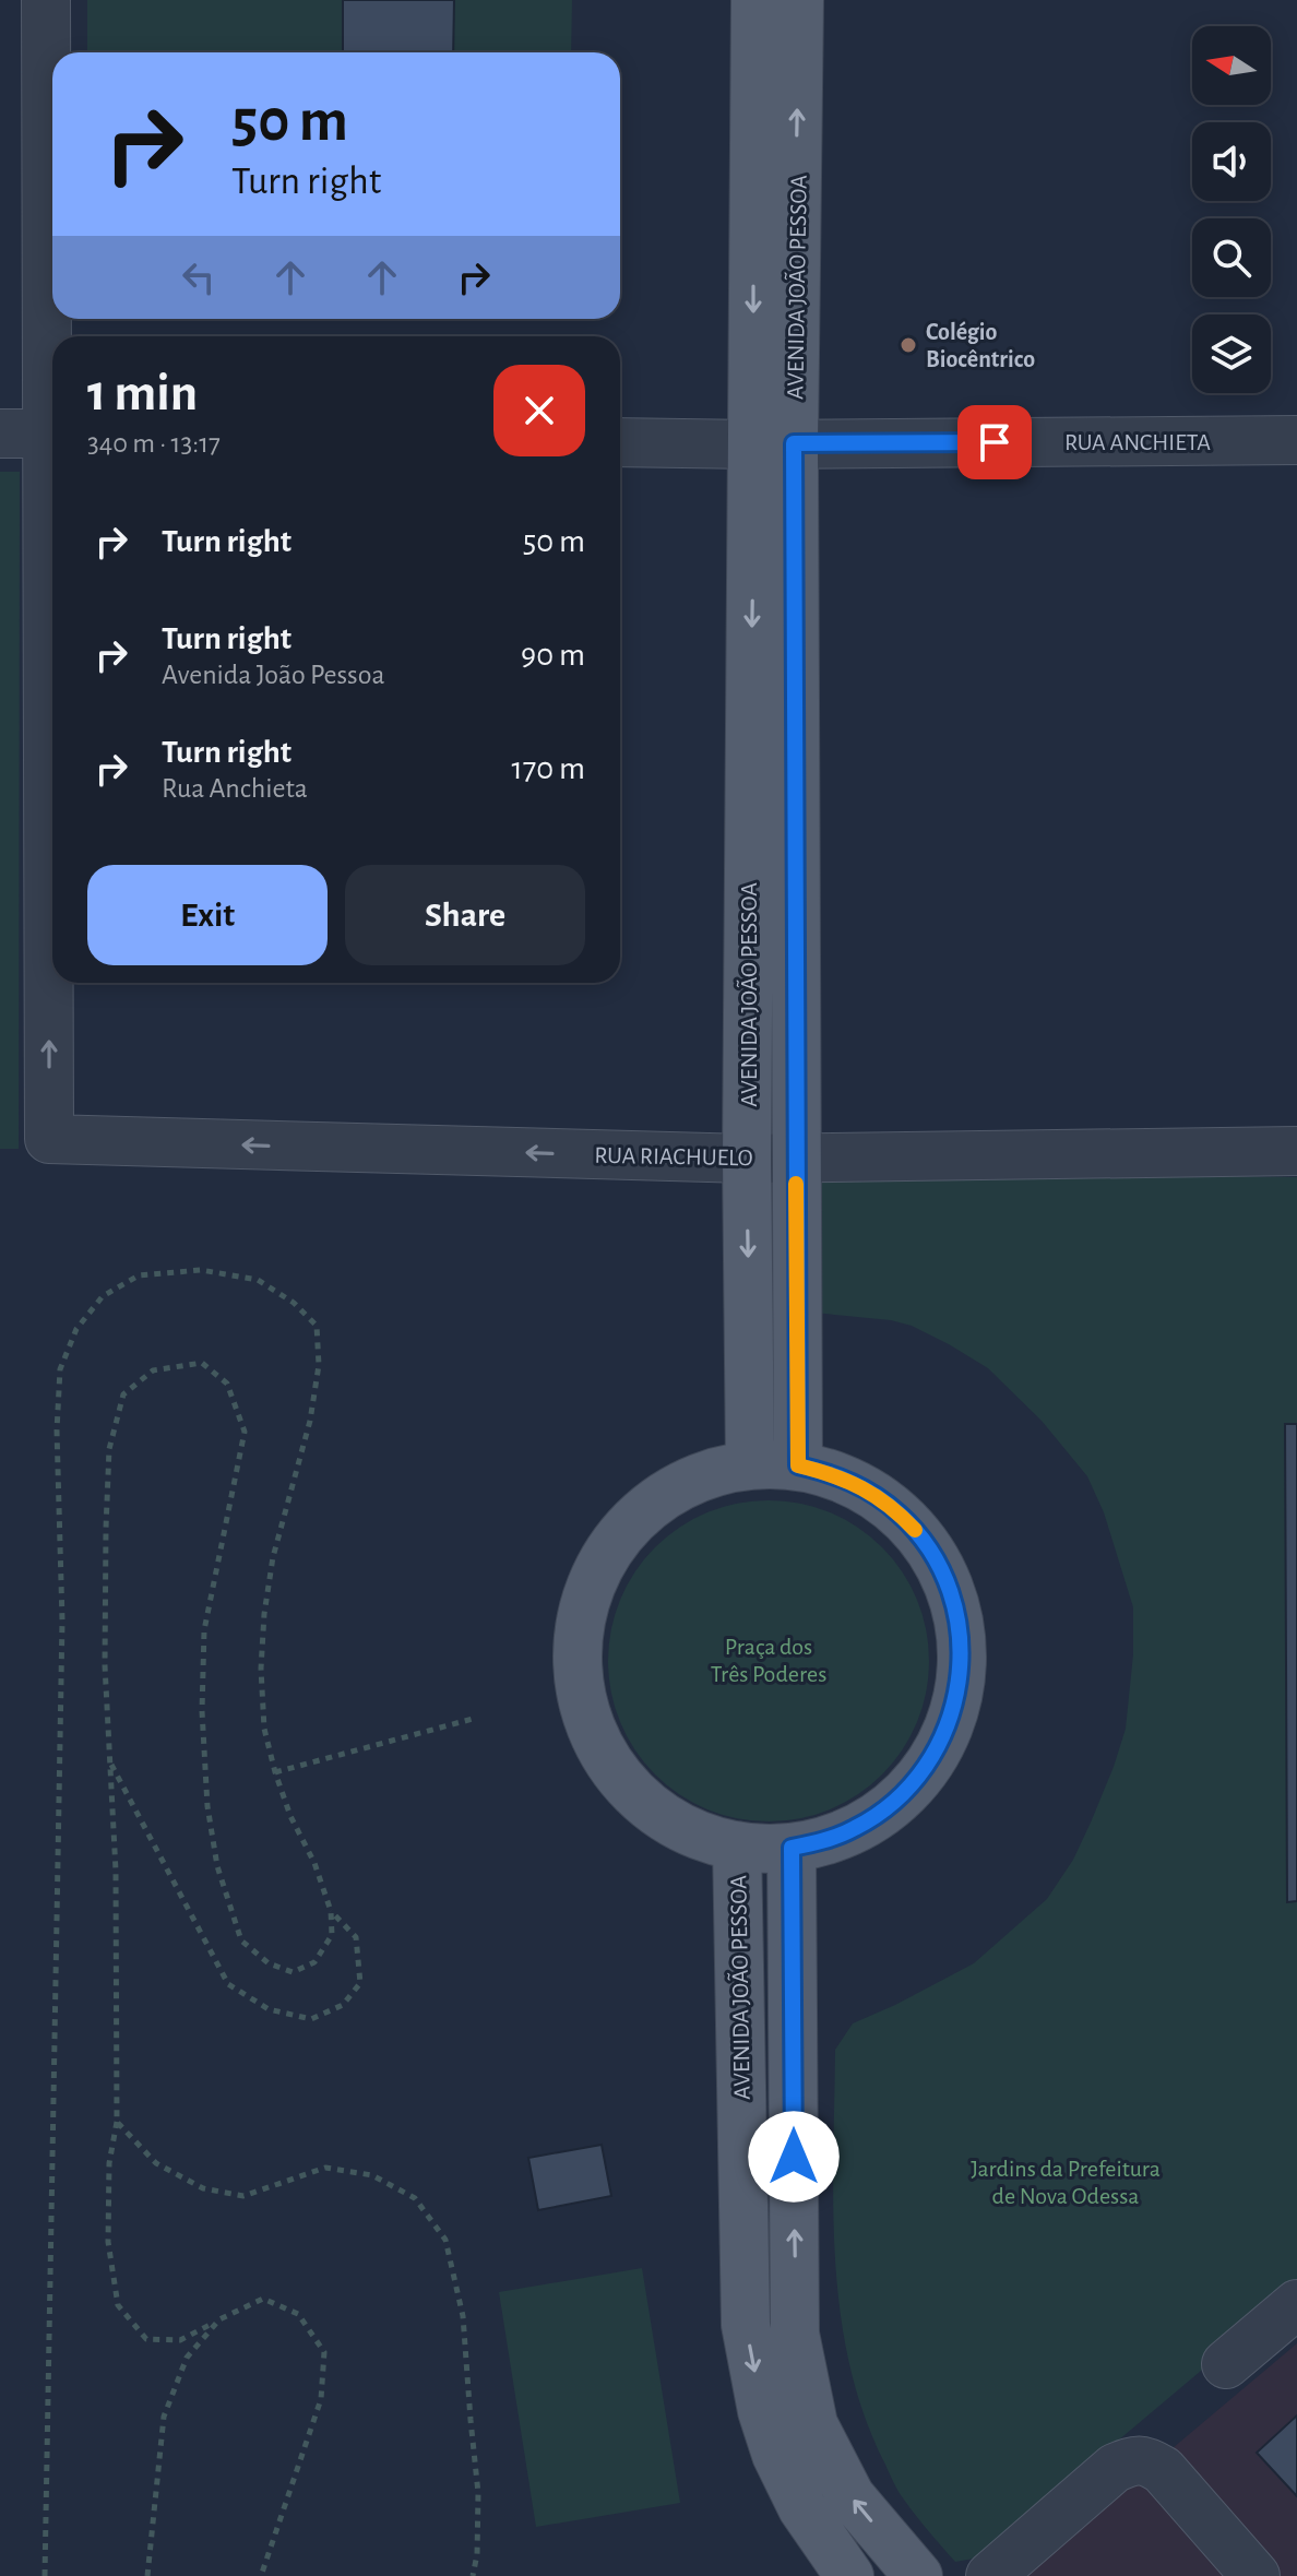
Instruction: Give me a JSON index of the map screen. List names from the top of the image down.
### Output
{
  "streets": {
    "main road": ["AVENIDA JOÃO PESSOA"],
    "street": ["RUA ANCHIETA", "RUA RIACHUELO"]
  },
  "crossings": [
    ["AVENIDA JOÃO PESSOA", "RUA ANCHIETA"],
    ["AVENIDA JOÃO PESSOA", "RUA RIACHUELO"]
  ],
  "parks": ["Praça dos Três Poderes", "Jardins da Prefeitura de Nova Odessa"],
  "places": ["Colégio Biocêntrico"],
  "north": "left",
  "page": {
    "turn": ["50 m", "Turn right"],
    "heading": ["1 min", "340 m · 13:17"],
    "list": [
      {
        "name": "Turn right",
        "value": "50 m"
      },
      {
        "name": "Turn right",
        "note": "Avenida João Pessoa",
        "value": "90 m"
      },
      {
        "name": "Turn right",
        "note": "Rua Anchieta",
        "value": "170 m"
      }
    ],
    "buttons": ["Exit", "Share"]
  }
}
